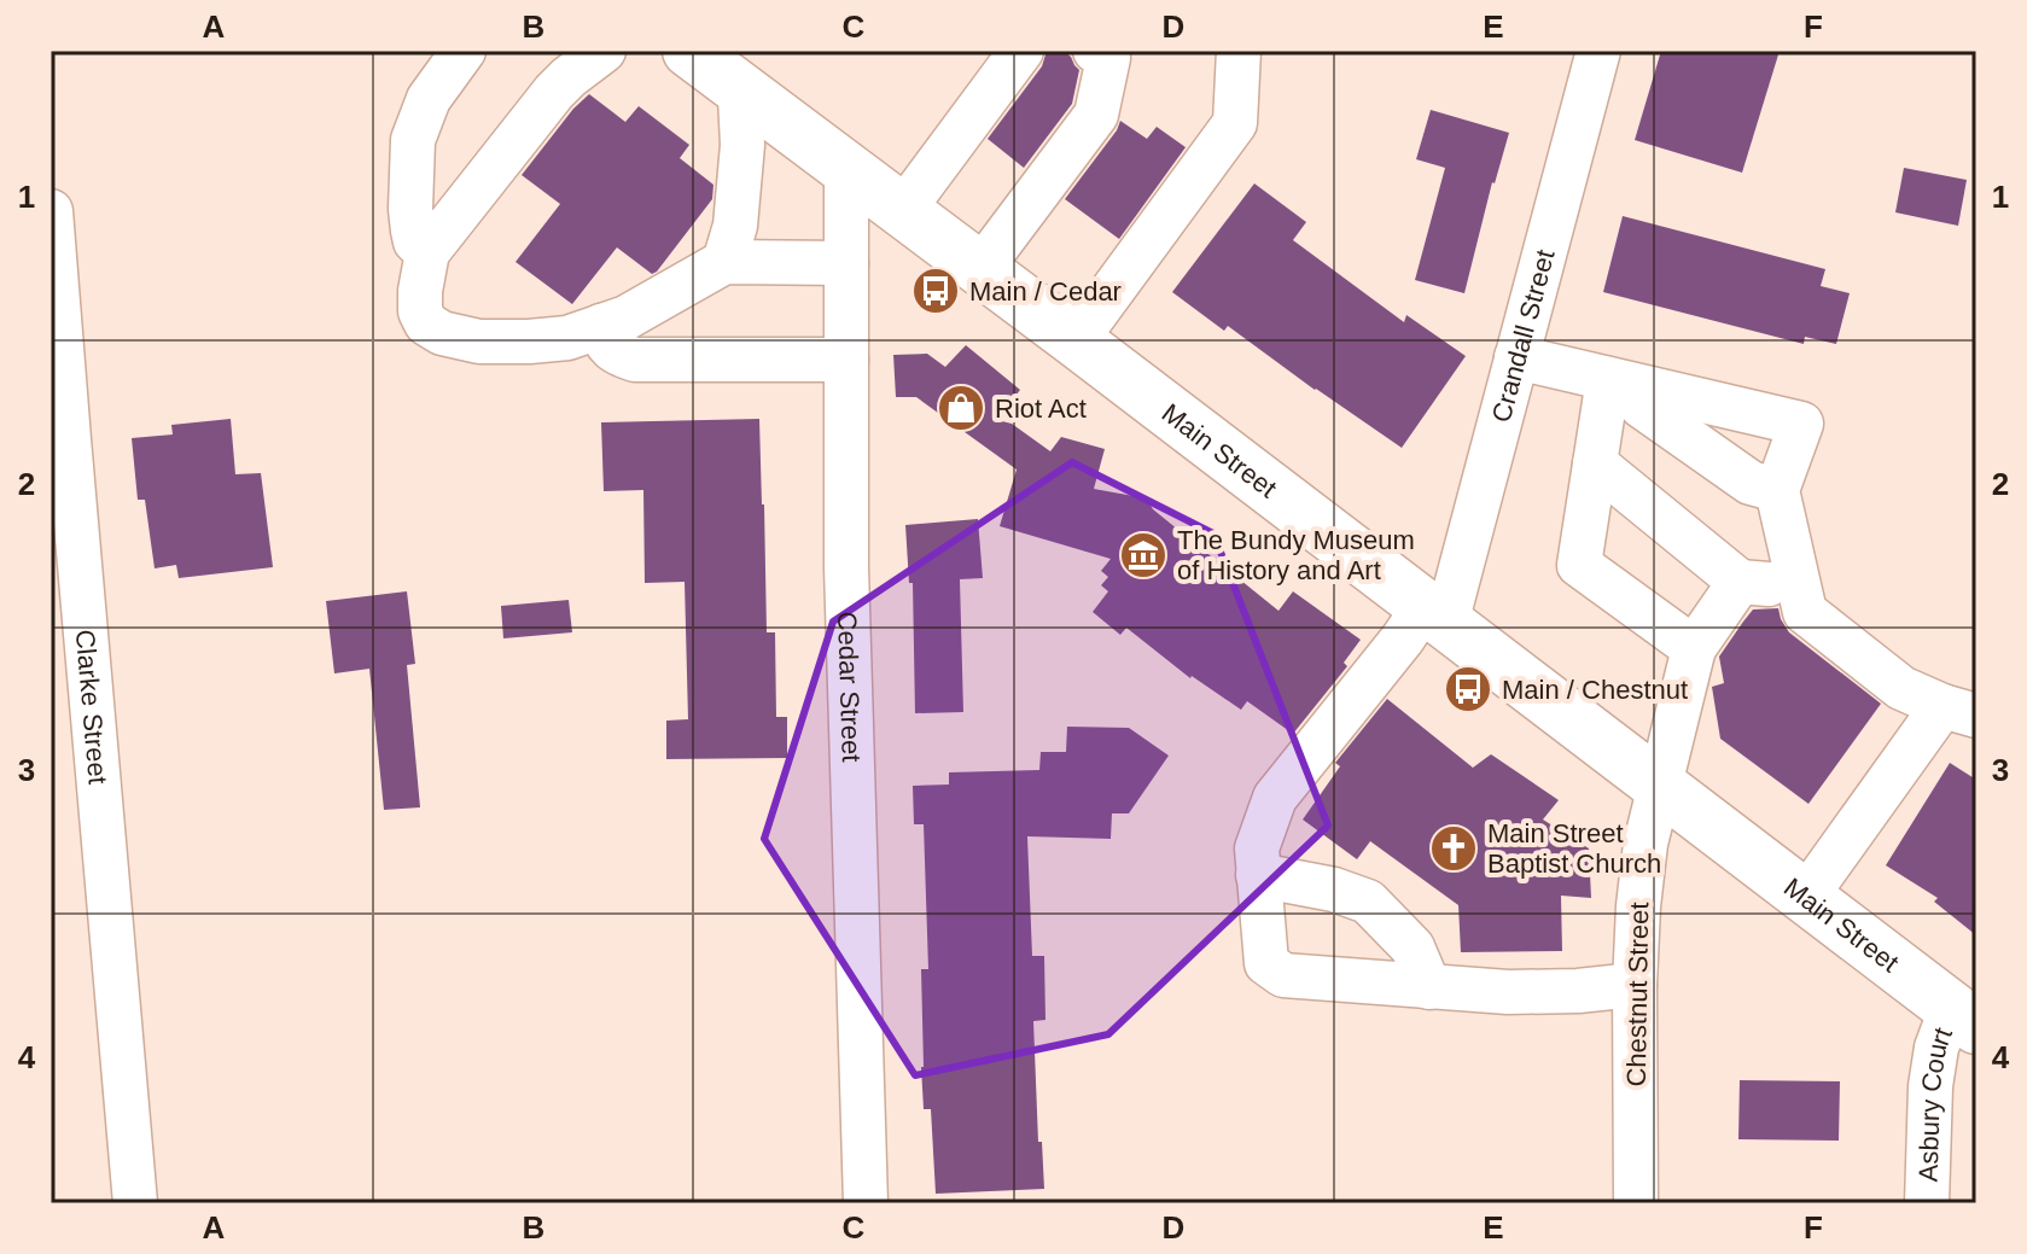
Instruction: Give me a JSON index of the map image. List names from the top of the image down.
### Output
{
  "streets": {
    "main road": ["Main Street"],
    "street": [
      "Crandall Street",
      "Cedar Street",
      "Clarke Street",
      "Chestnut Street",
      "Asbury Court"
    ]
  },
  "crossings": [
    ["Crandall Street", "Main Street"],
    ["Crandall Street", "Chestnut Street"],
    ["Main Street", "Cedar Street"],
    ["Main Street", "Chestnut Street"],
    ["Main Street", "Asbury Court"]
  ],
  "places": {
    "bus stop": ["Main / Cedar", "Main / Chestnut"],
    "shop": ["Riot Act"],
    "museum": ["The Bundy Museum of History and Art"],
    "church": ["Main Street Baptist Church"]
  },
  "grid": {
    "columns": [
      "A",
      "B",
      "C",
      "D",
      "E",
      "F"
    ],
    "rows": [
      "1",
      "2",
      "3",
      "4"
    ]
  }
}
